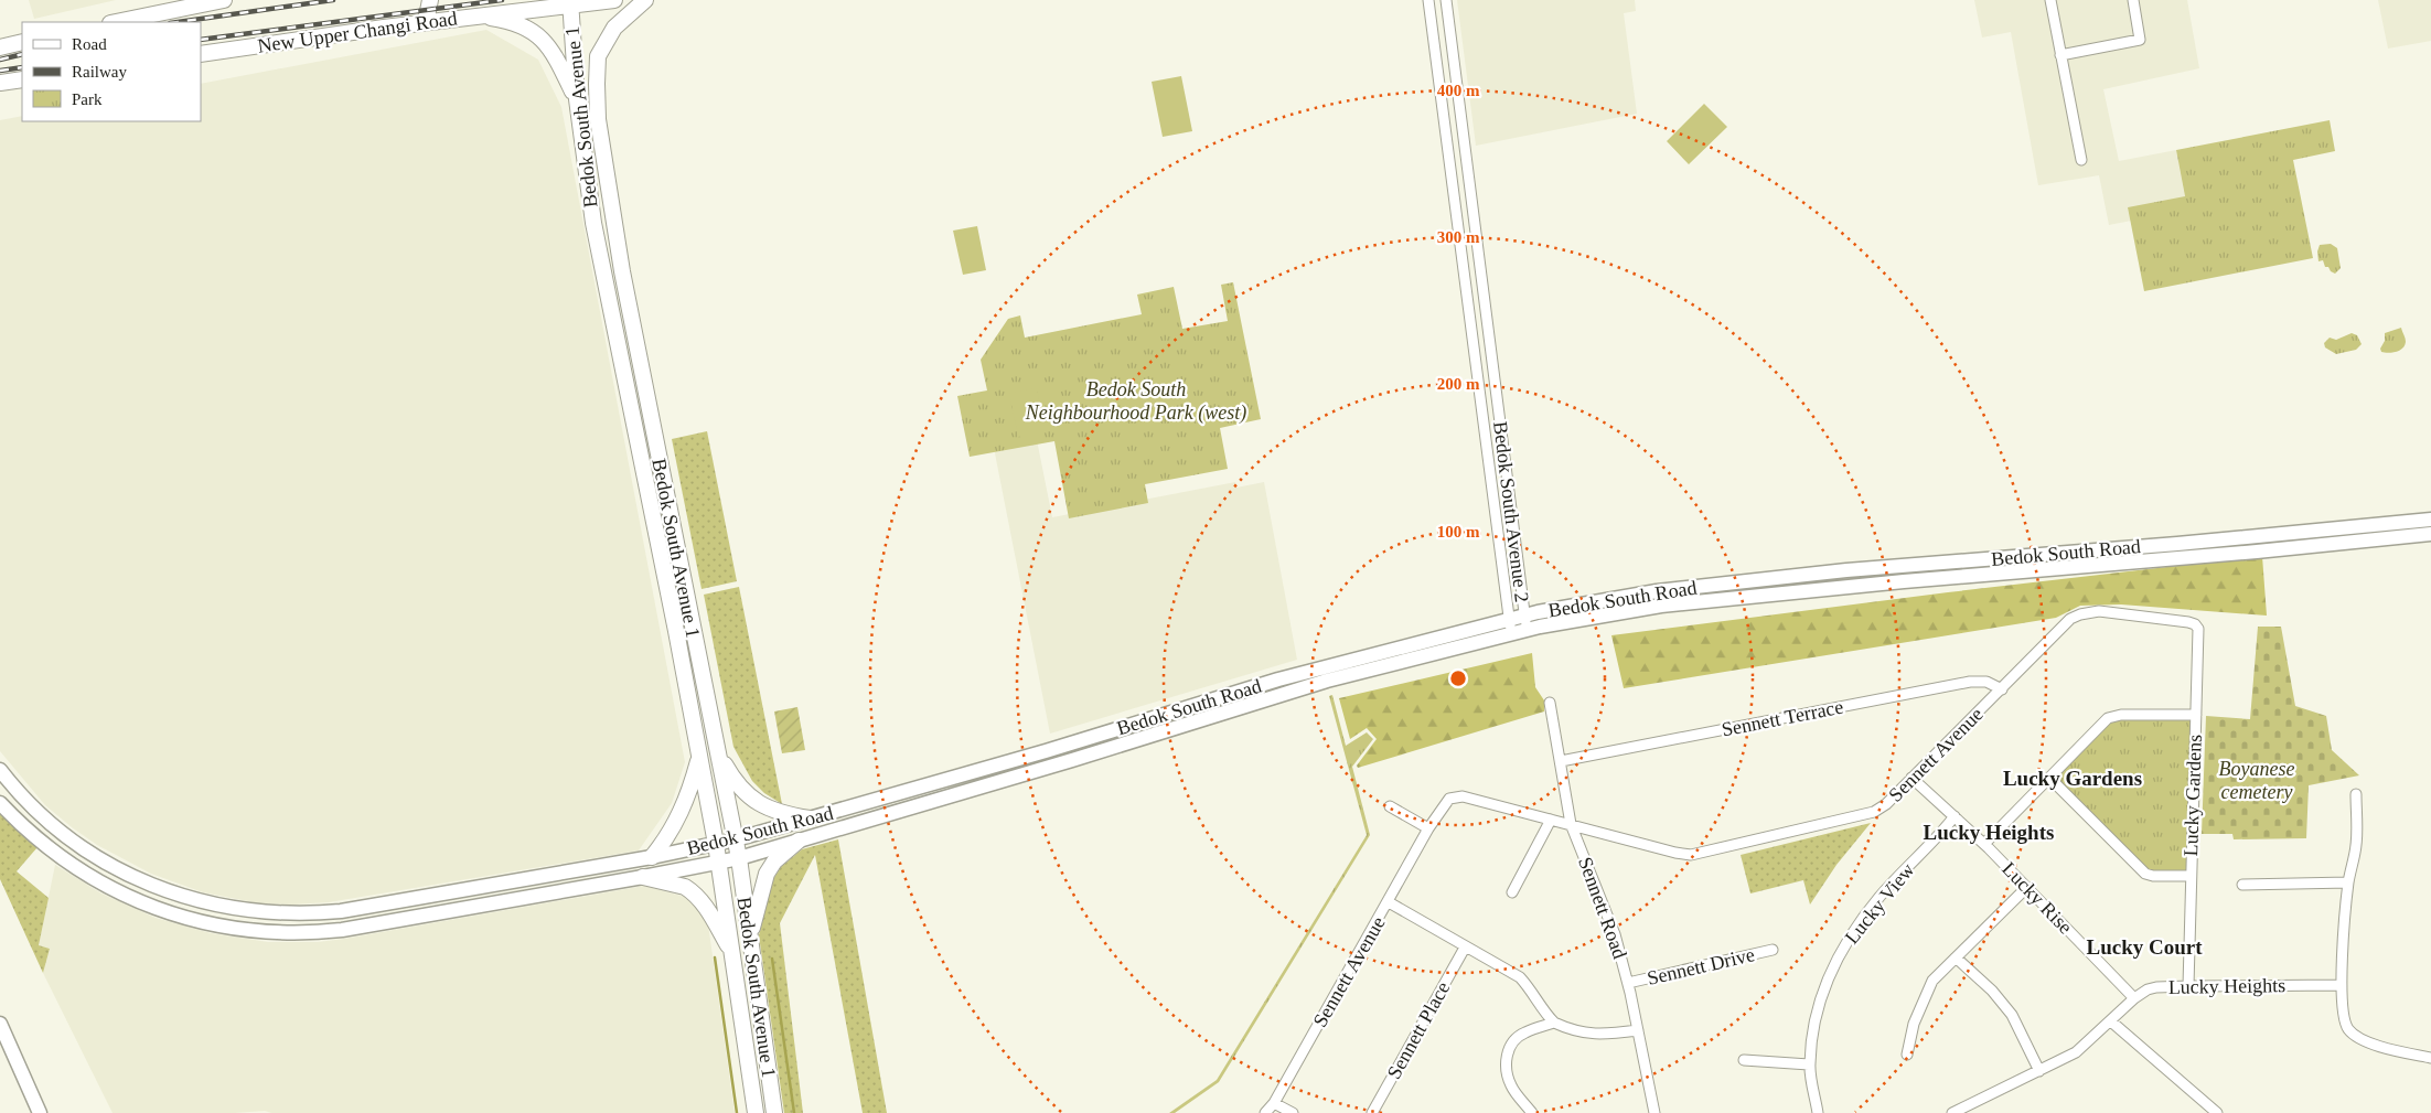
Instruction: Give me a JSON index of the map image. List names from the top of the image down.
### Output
{
  "streets": {
    "main road": ["New Upper Changi Road", "Bedok South Avenue 1", "Bedok South Road"],
    "street": [
      "Bedok South Avenue 2",
      "Sennett Terrace",
      "Sennett Avenue",
      "Lucky Gardens",
      "Lucky Rise",
      "Lucky View",
      "Sennett Road",
      "Sennett Drive",
      "Lucky Heights",
      "Sennett Place"
    ]
  },
  "crossings": [
    ["New Upper Changi Road", "Bedok South Avenue 1"],
    ["Bedok South Avenue 1", "Bedok South Road"],
    ["Bedok South Avenue 2", "Bedok South Road"],
    ["Sennett Terrace", "Sennett Avenue"],
    ["Sennett Terrace", "Sennett Road"],
    ["Sennett Avenue", "Lucky Gardens"],
    ["Sennett Avenue", "Lucky Rise"],
    ["Sennett Avenue", "Sennett Road"],
    ["Lucky Gardens", "Lucky Rise"],
    ["Lucky Gardens", "Lucky Heights"],
    ["Lucky Rise", "Lucky View"],
    ["Lucky Rise", "Lucky Heights"],
    ["Sennett Road", "Sennett Drive"]
  ],
  "districts": ["Lucky Gardens", "Lucky Heights", "Lucky Court"],
  "parks": ["Bedok South Neighbourhood Park (west)", "Boyanese cemetery"],
  "legend": ["Road", "Railway", "Park"],
  "rings": [
    "400 m",
    "300 m",
    "200 m",
    "100 m"
  ]
}
